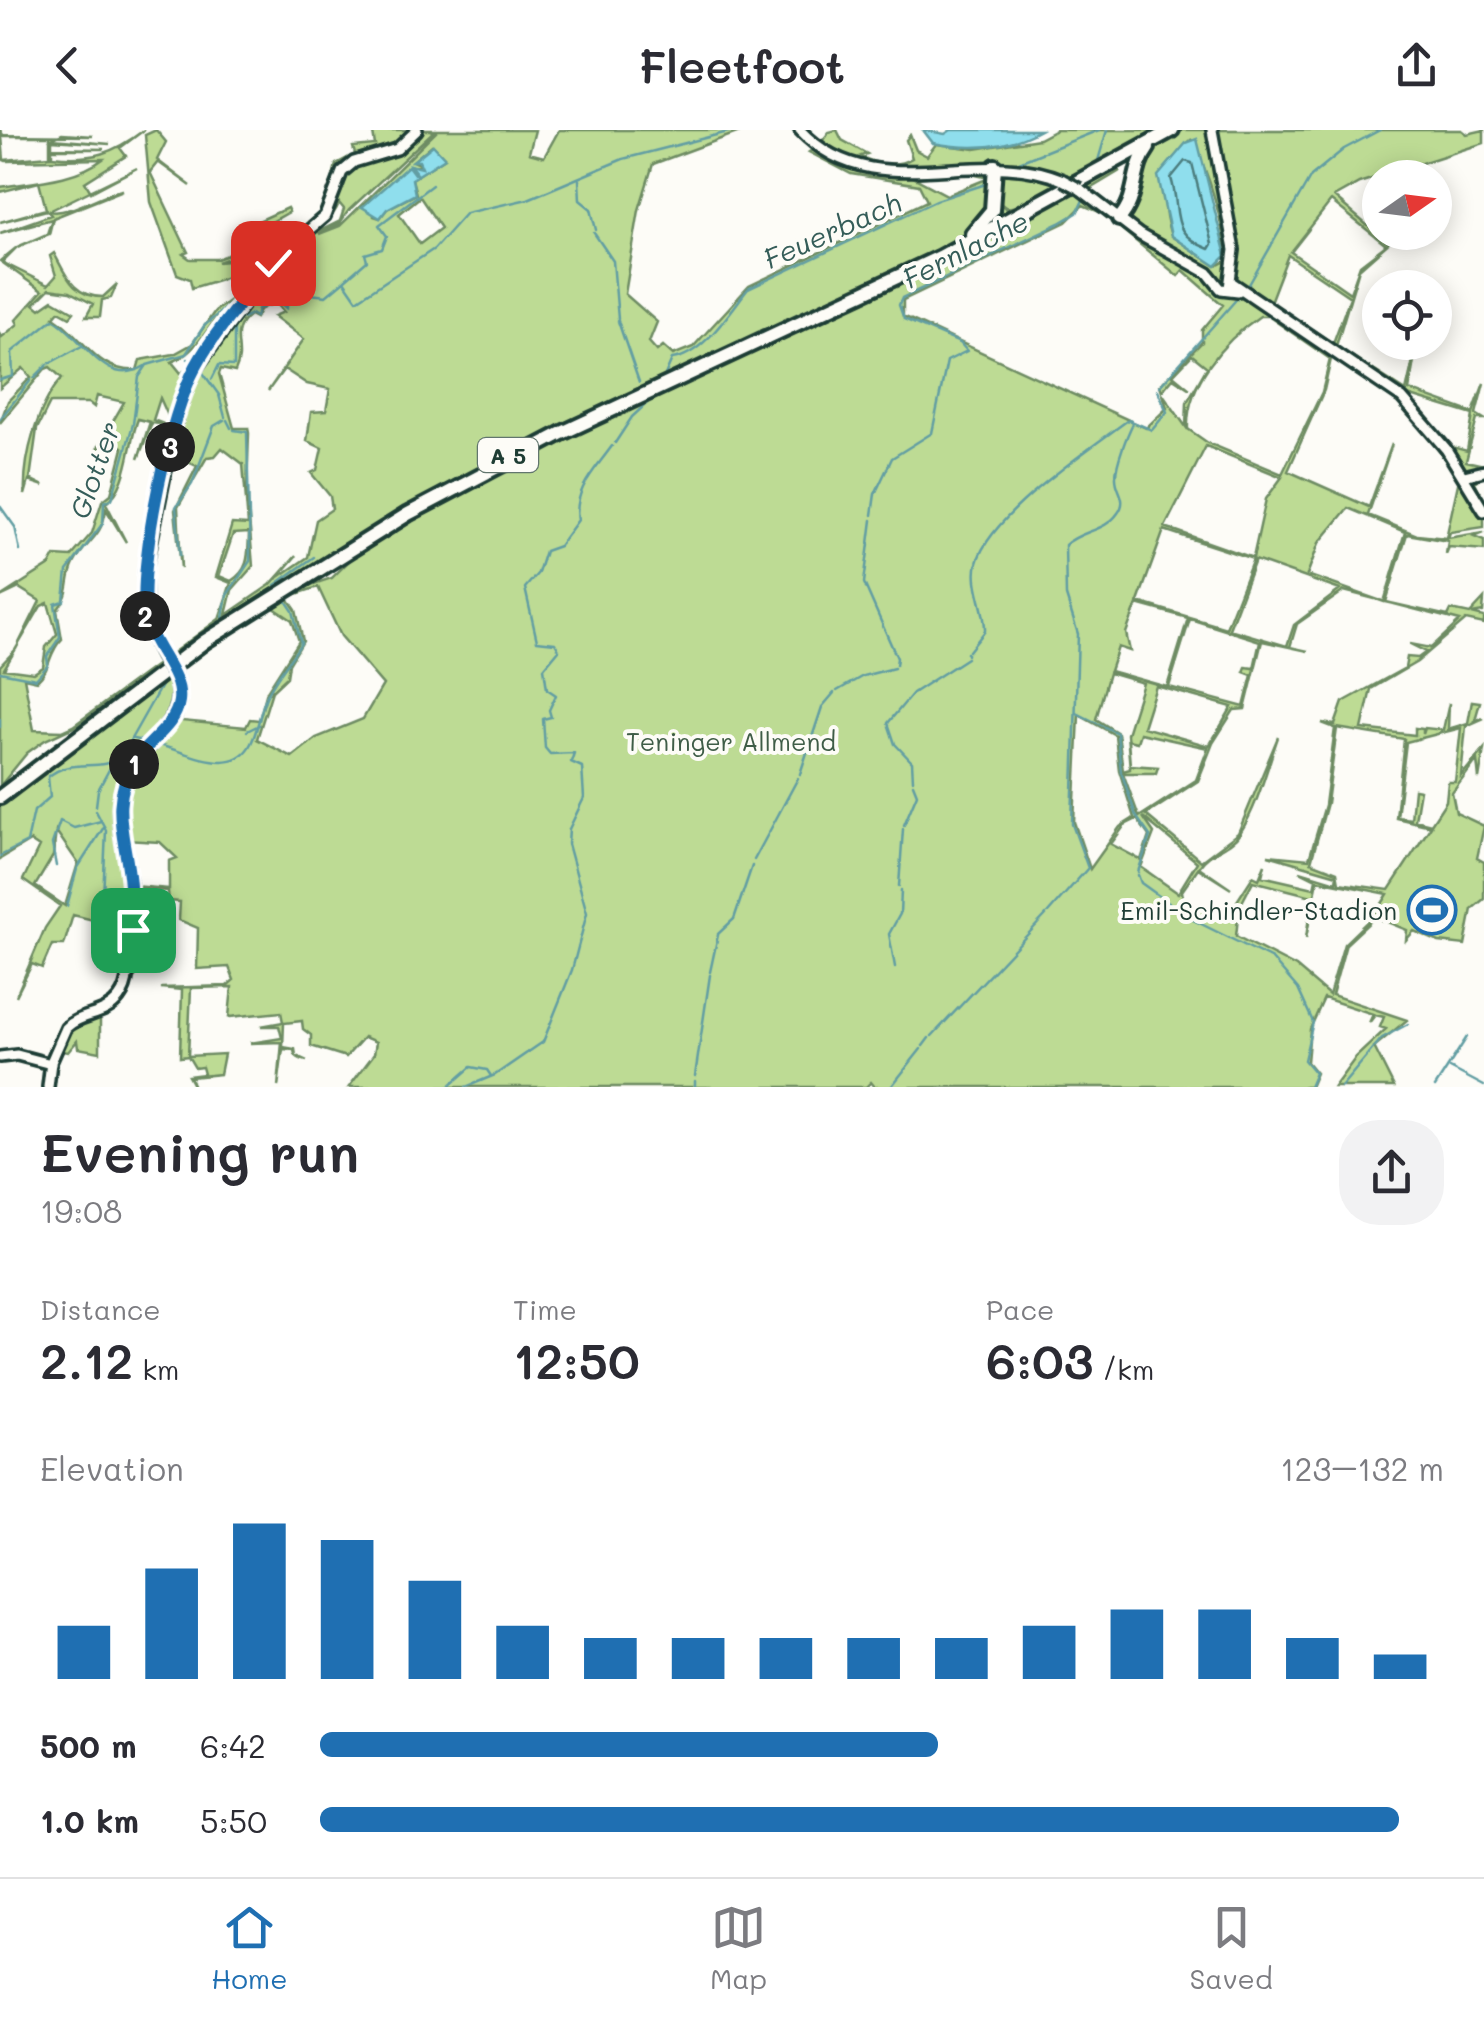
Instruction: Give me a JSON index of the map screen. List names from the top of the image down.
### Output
{
  "streets": {
    "highway": ["A 5"]
  },
  "water": ["Feuerbach", "Fernlache", "Glotter"],
  "parks": ["Teninger Allmend"],
  "places": {
    "sports": ["Emil-Schindler-Stadion"]
  },
  "north": "right",
  "page": {
    "header": "Fleetfoot",
    "pins": ["3", "2", "1"],
    "heading": ["Evening run", "19:08"],
    "stats": [
      ["Distance", "2.12 km"],
      ["Time", "12:50"],
      ["Pace", "6:03 /km"]
    ],
    "chart": ["Elevation", "123–132 m"],
    "list": [
      {
        "name": "500 m",
        "note": "6:42"
      },
      {
        "name": "1.0 km",
        "note": "5:50"
      }
    ],
    "tabs": ["Home", "Map", "Saved"]
  }
}
